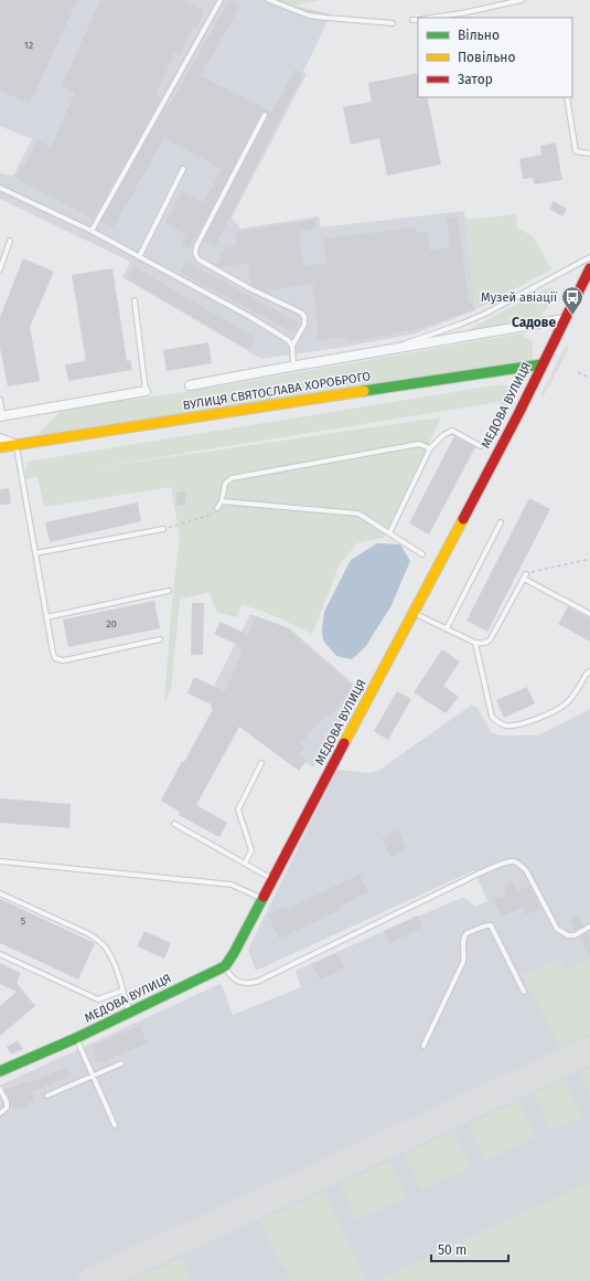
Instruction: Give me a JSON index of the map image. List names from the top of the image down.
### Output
{
  "streets": {
    "street": ["ВУЛИЦЯ СВЯТОСЛАВА ХОРОБРОГО", "МЕДОВА ВУЛИЦЯ"]
  },
  "crossings": [
    ["ВУЛИЦЯ СВЯТОСЛАВА ХОРОБРОГО", "МЕДОВА ВУЛИЦЯ"]
  ],
  "districts": ["Садове"],
  "places": {
    "bus stop": ["Музей авіації"]
  },
  "house_numbers": ["12", "20", "5"],
  "legend": ["Вільно", "Повільно", "Затор"],
  "scale_bar": "50 m"
}
